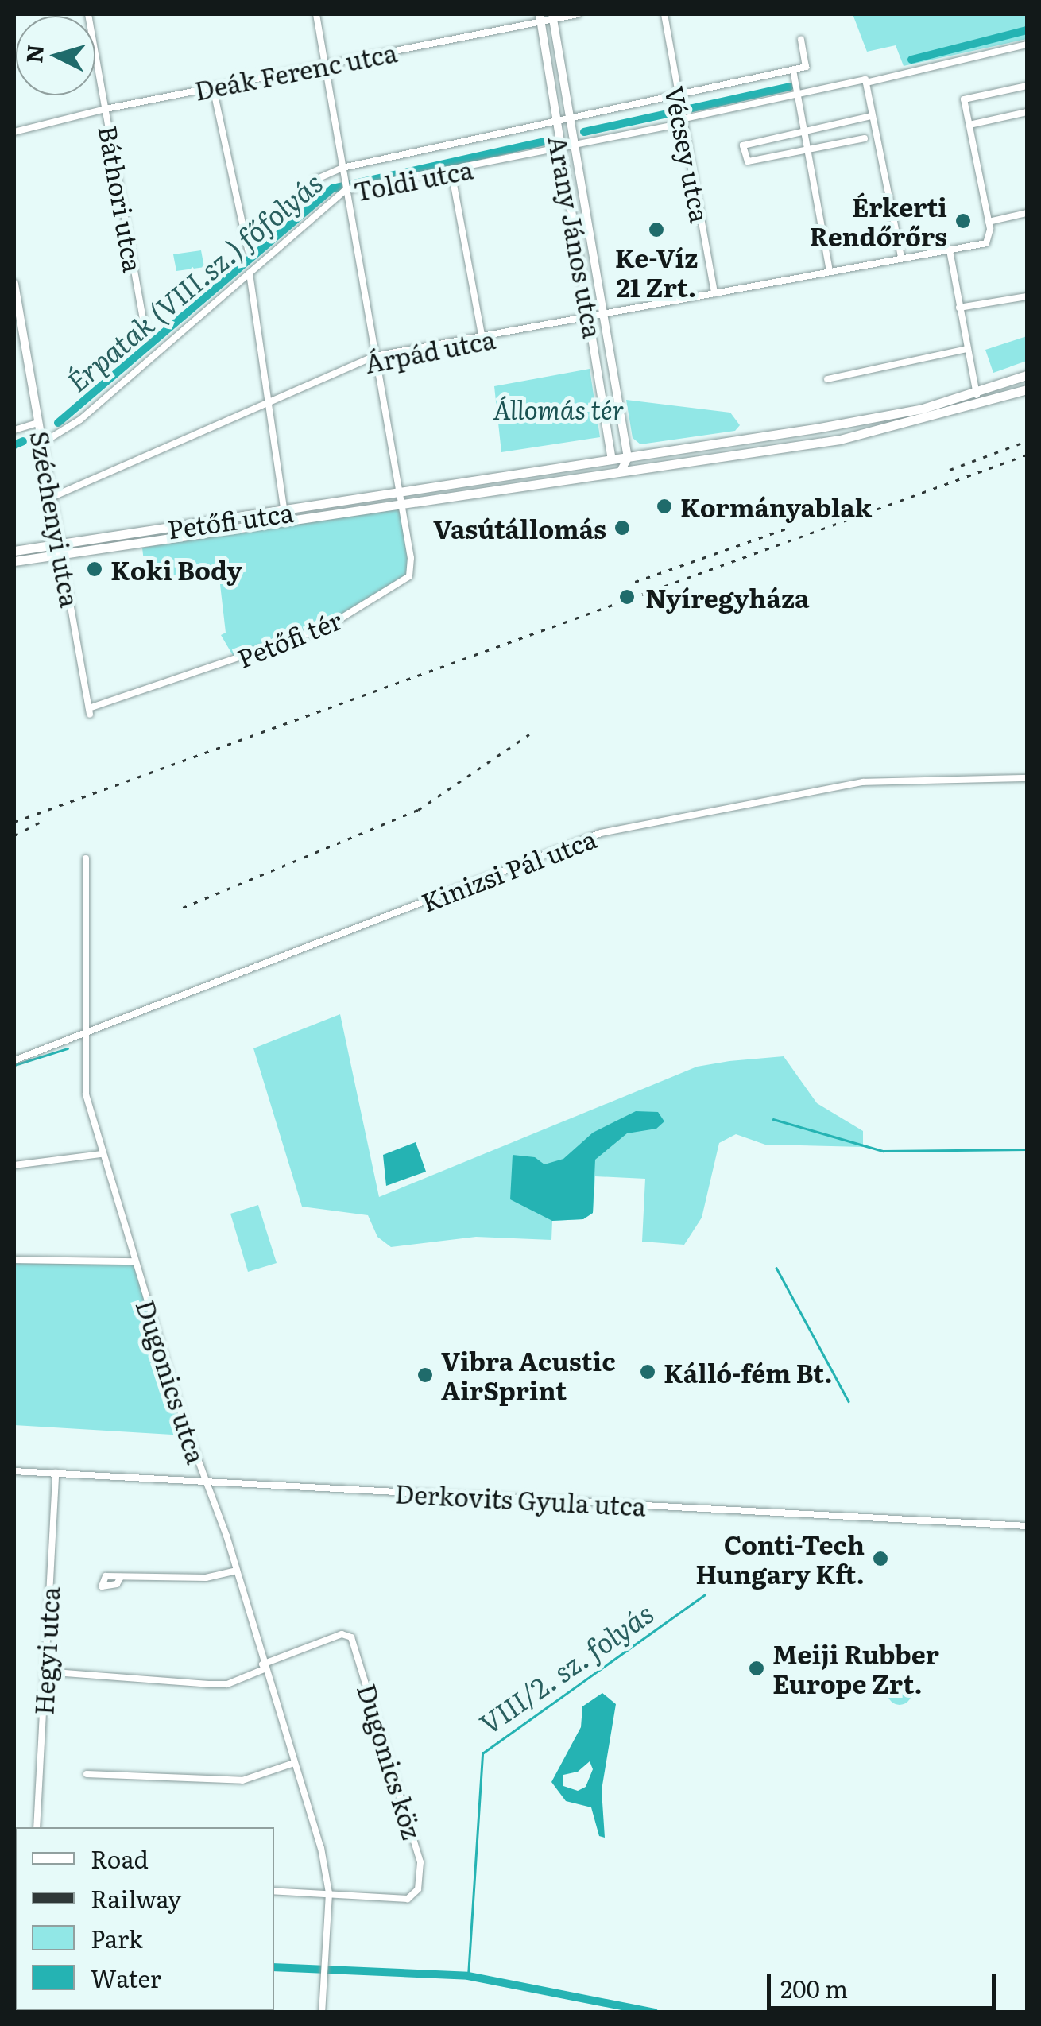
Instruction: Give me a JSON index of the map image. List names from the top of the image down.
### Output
{
  "streets": {
    "main road": ["Petőfi utca"],
    "street": [
      "Deák Ferenc utca",
      "Vécsey utca",
      "Toldi utca",
      "Báthori utca",
      "Arany János utca",
      "Árpád utca",
      "Széchenyi utca",
      "Petőfi tér",
      "Kinizsi Pál utca",
      "Dugonics utca",
      "Derkovits Gyula utca",
      "Hegyi utca",
      "Dugonics köz"
    ]
  },
  "crossings": [
    ["Deák Ferenc utca", "Báthori utca"],
    ["Deák Ferenc utca", "Arany János utca"],
    ["Deák Ferenc utca", "Petőfi tér"],
    ["Vécsey utca", "Toldi utca"],
    ["Vécsey utca", "Árpád utca"],
    ["Toldi utca", "Arany János utca"],
    ["Toldi utca", "Széchenyi utca"],
    ["Toldi utca", "Petőfi tér"],
    ["Arany János utca", "Árpád utca"],
    ["Árpád utca", "Széchenyi utca"],
    ["Árpád utca", "Petőfi tér"],
    ["Széchenyi utca", "Petőfi utca"],
    ["Széchenyi utca", "Petőfi tér"],
    ["Petőfi utca", "Petőfi tér"],
    ["Kinizsi Pál utca", "Dugonics utca"],
    ["Dugonics utca", "Derkovits Gyula utca"],
    ["Dugonics utca", "Dugonics köz"],
    ["Derkovits Gyula utca", "Hegyi utca"]
  ],
  "water": ["Érpatak (VIII.sz.) főfolyás", "VIII/2. sz. folyás"],
  "parks": ["Állomás tér"],
  "places": [
    "Érkerti Rendőrőrs",
    "Ke-Víz 21 Zrt.",
    "Kormányablak",
    "Vasútállomás",
    "Koki Body",
    "Nyíregyháza",
    "Kálló-fém Bt.",
    "Vibra Acustic AirSprint",
    "Conti-Tech Hungary Kft.",
    "Meiji Rubber Europe Zrt."
  ],
  "legend": [
    "Road",
    "Railway",
    "Park",
    "Water"
  ],
  "scale_bar": "200 m",
  "north": "left"
}
